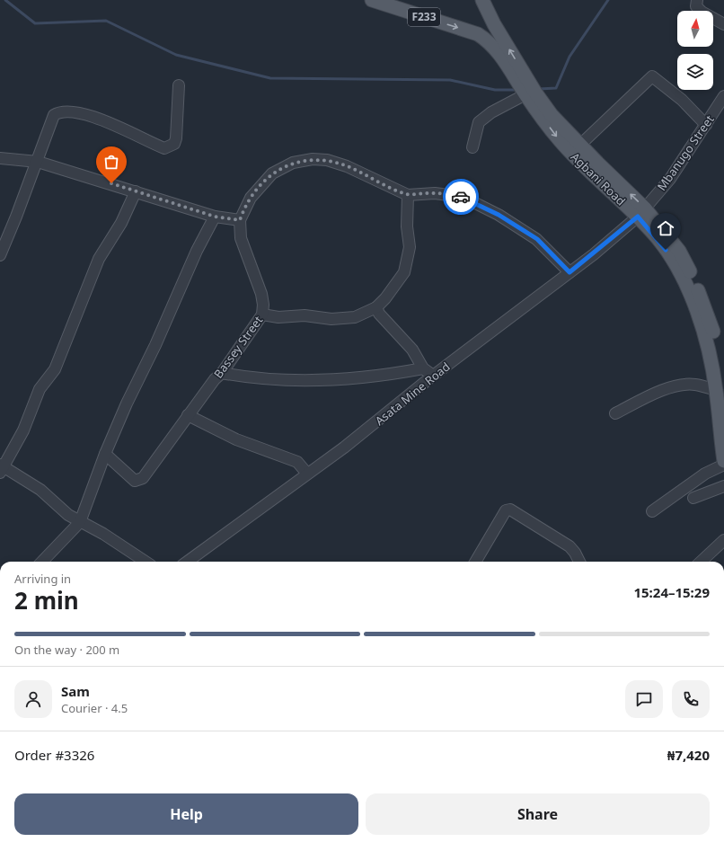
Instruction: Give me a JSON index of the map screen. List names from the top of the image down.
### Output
{
  "streets": {
    "main road": ["F233", "Agbani Road"],
    "street": ["Mbanugo Street", "Bassey Street", "Asata Mine Road"]
  },
  "crossings": [
    ["F233", "Agbani Road"],
    ["Mbanugo Street", "Agbani Road"],
    ["Mbanugo Street", "Asata Mine Road"],
    ["Agbani Road", "Asata Mine Road"],
    ["Bassey Street", "Asata Mine Road"]
  ],
  "north": "top",
  "page": {
    "heading": ["2 min", "Arriving in", "15:24–15:29"],
    "panel": [
      "Sam",
      "Courier · 4.5",
      "Order #3326",
      "₦7,420"
    ],
    "bar": "On the way · 200 m",
    "buttons": ["Help", "Share"]
  }
}
